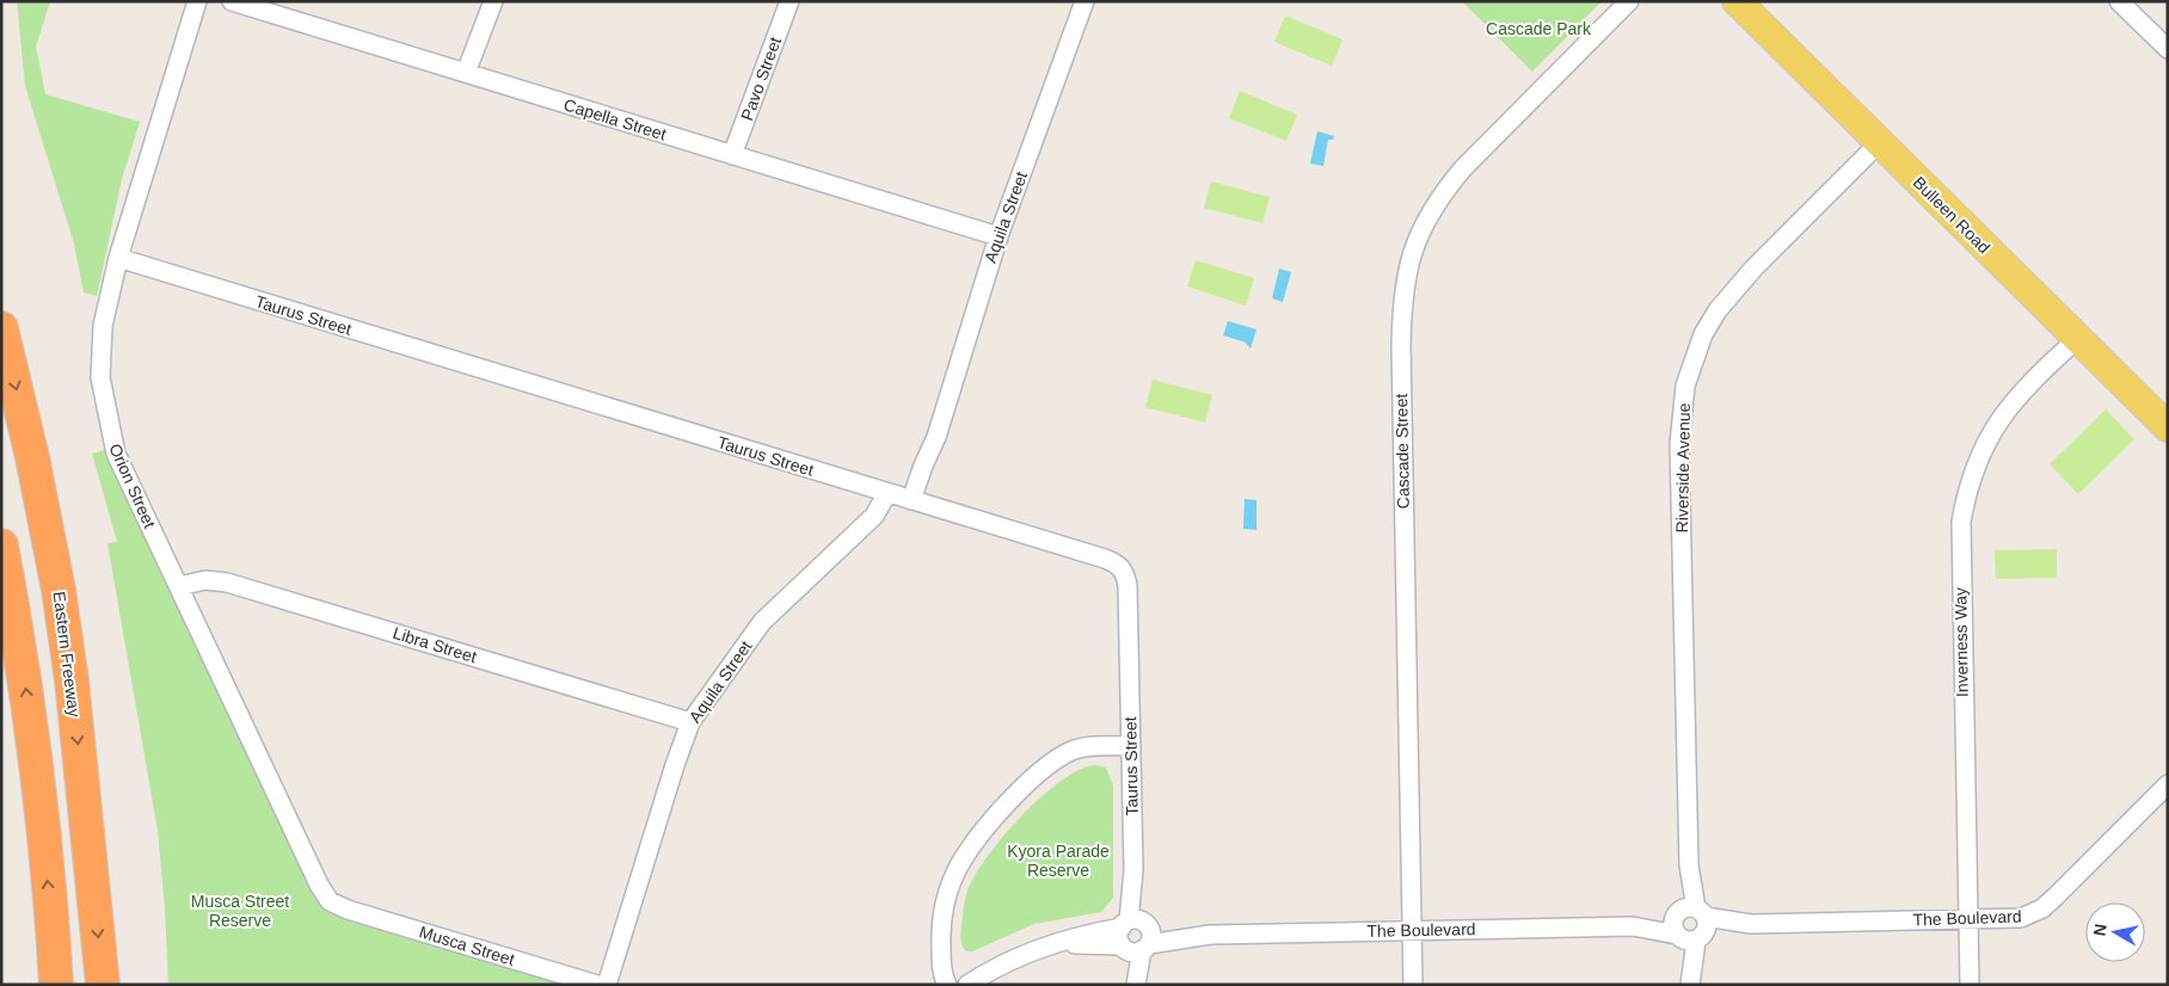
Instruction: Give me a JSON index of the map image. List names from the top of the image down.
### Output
{
  "streets": {
    "highway": ["Eastern Freeway"],
    "main road": ["Bulleen Road"],
    "street": [
      "Pavo Street",
      "Capella Street",
      "Aquila Street",
      "Taurus Street",
      "Cascade Street",
      "Riverside Avenue",
      "Orion Street",
      "Inverness Way",
      "Libra Street",
      "The Boulevard",
      "Musca Street"
    ]
  },
  "crossings": [
    ["Pavo Street", "Capella Street"],
    ["Capella Street", "Aquila Street"],
    ["Bulleen Road", "Riverside Avenue"],
    ["Bulleen Road", "Inverness Way"],
    ["Aquila Street", "Taurus Street"],
    ["Aquila Street", "Libra Street"],
    ["Taurus Street", "Orion Street"],
    ["Taurus Street", "The Boulevard"],
    ["Cascade Street", "The Boulevard"],
    ["Riverside Avenue", "The Boulevard"],
    ["Orion Street", "Libra Street"],
    ["Orion Street", "Musca Street"],
    ["Inverness Way", "The Boulevard"]
  ],
  "parks": ["Cascade Park", "Kyora Parade Reserve", "Musca Street Reserve"],
  "north": "left"
}
